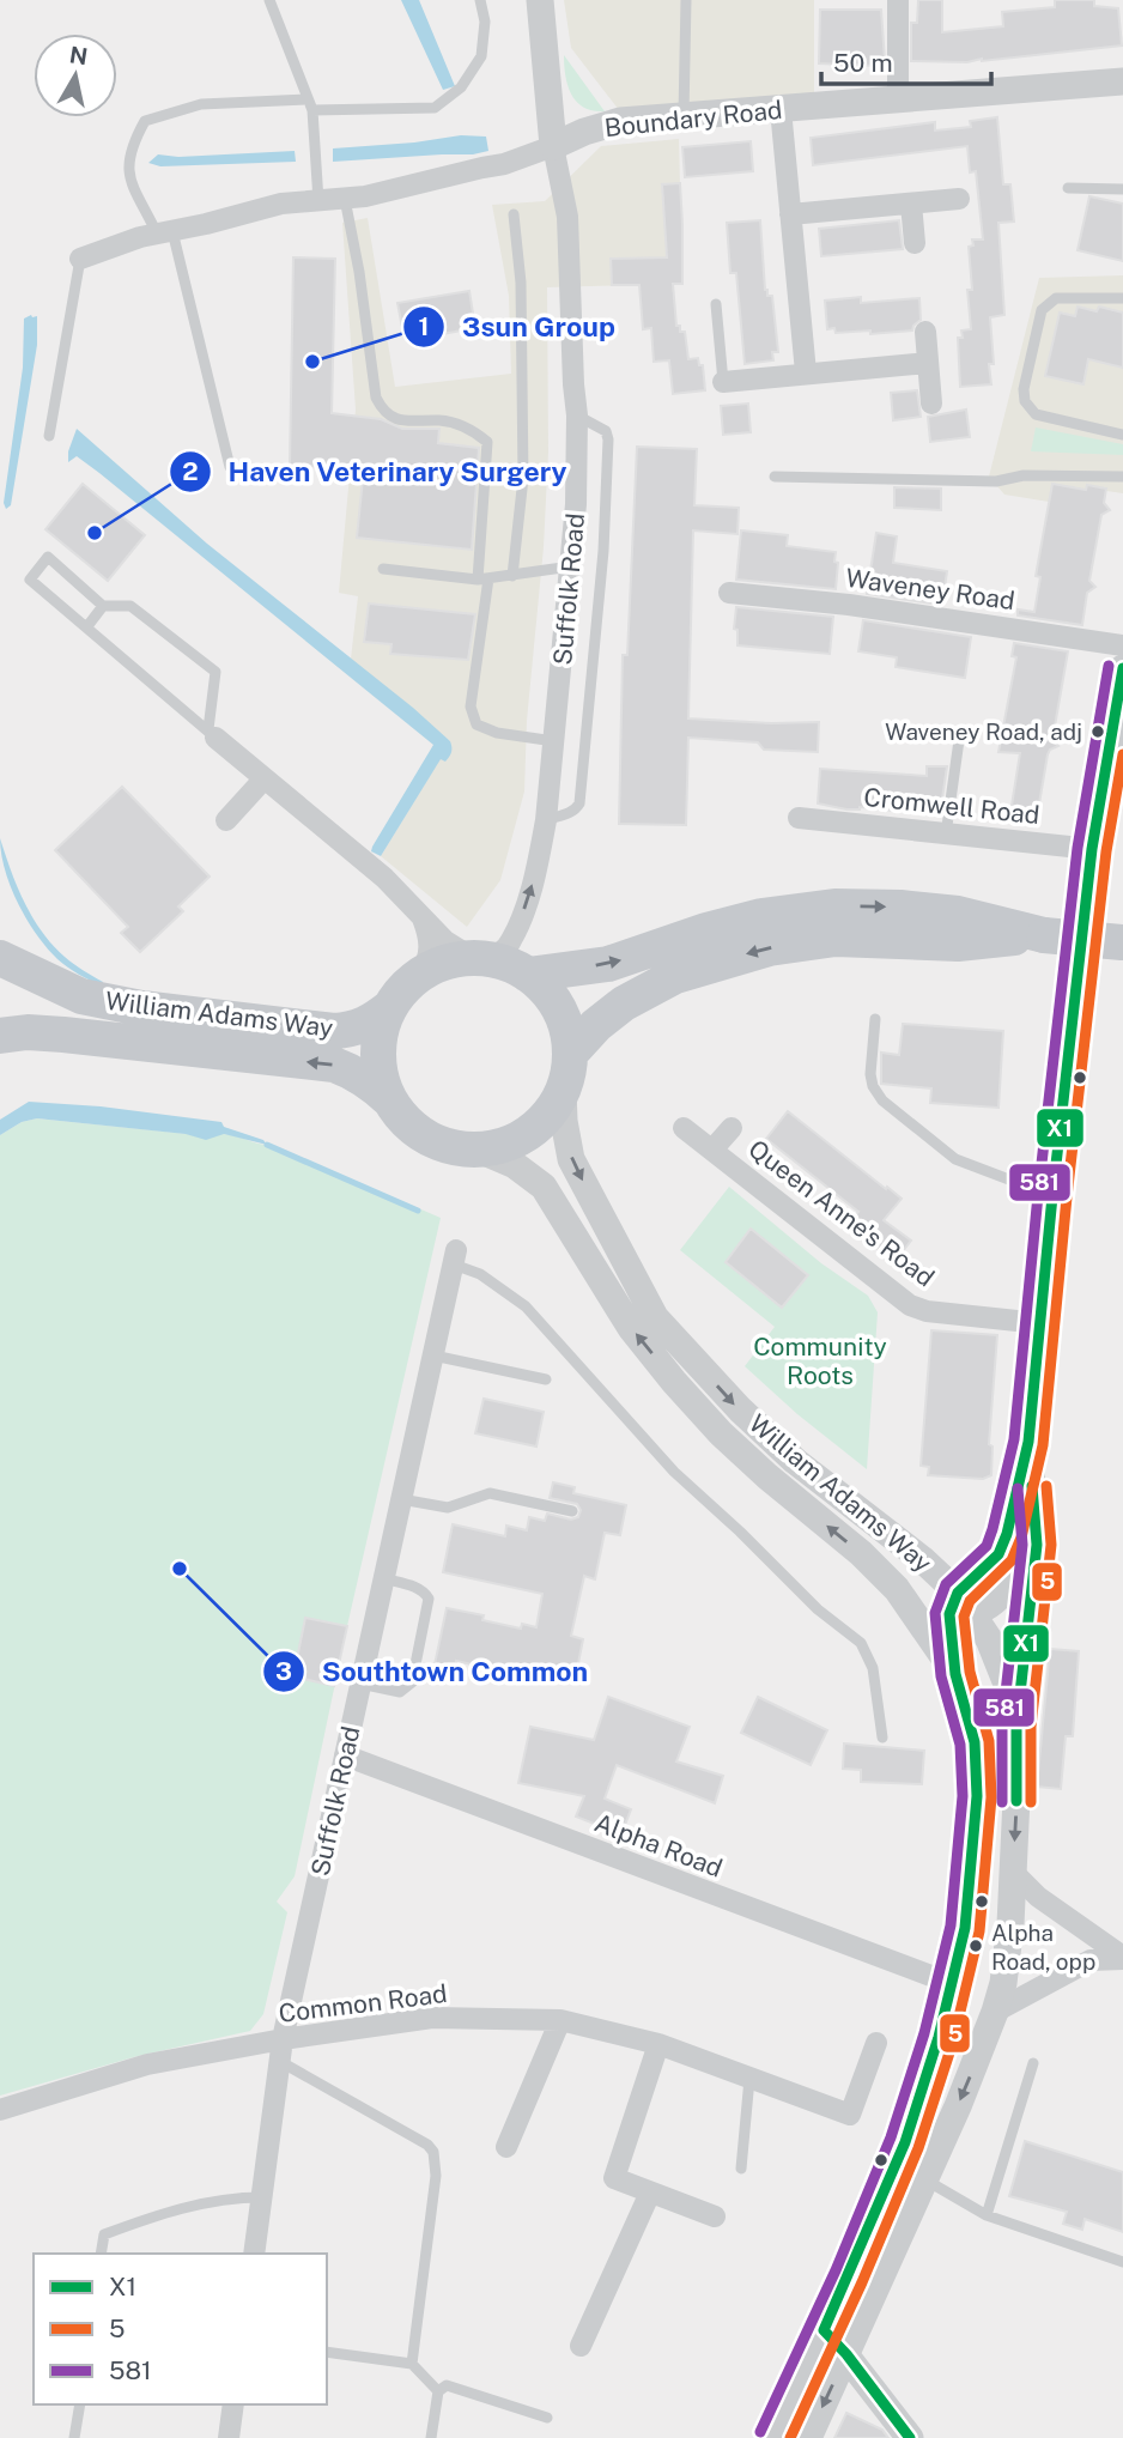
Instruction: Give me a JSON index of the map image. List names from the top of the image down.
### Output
{
  "streets": {
    "main road": ["William Adams Way"],
    "street": [
      "Boundary Road",
      "Suffolk Road",
      "Waveney Road",
      "Cromwell Road",
      "Queen Anne's Road",
      "Alpha Road",
      "Common Road"
    ]
  },
  "crossings": [
    ["Boundary Road", "Suffolk Road"],
    ["Suffolk Road", "William Adams Way"],
    ["Suffolk Road", "Alpha Road"],
    ["Suffolk Road", "Common Road"]
  ],
  "parks": ["Community Roots"],
  "places": [
    "3sun Group",
    "Haven Veterinary Surgery",
    "Waveney Road, adj",
    "Southtown Common",
    "Alpha Road, opp"
  ],
  "lines": ["transit line 581", "transit line X1", "transit line 5"],
  "legend": ["X1", "5", "581"],
  "scale_bar": "50 m",
  "north": "top"
}
